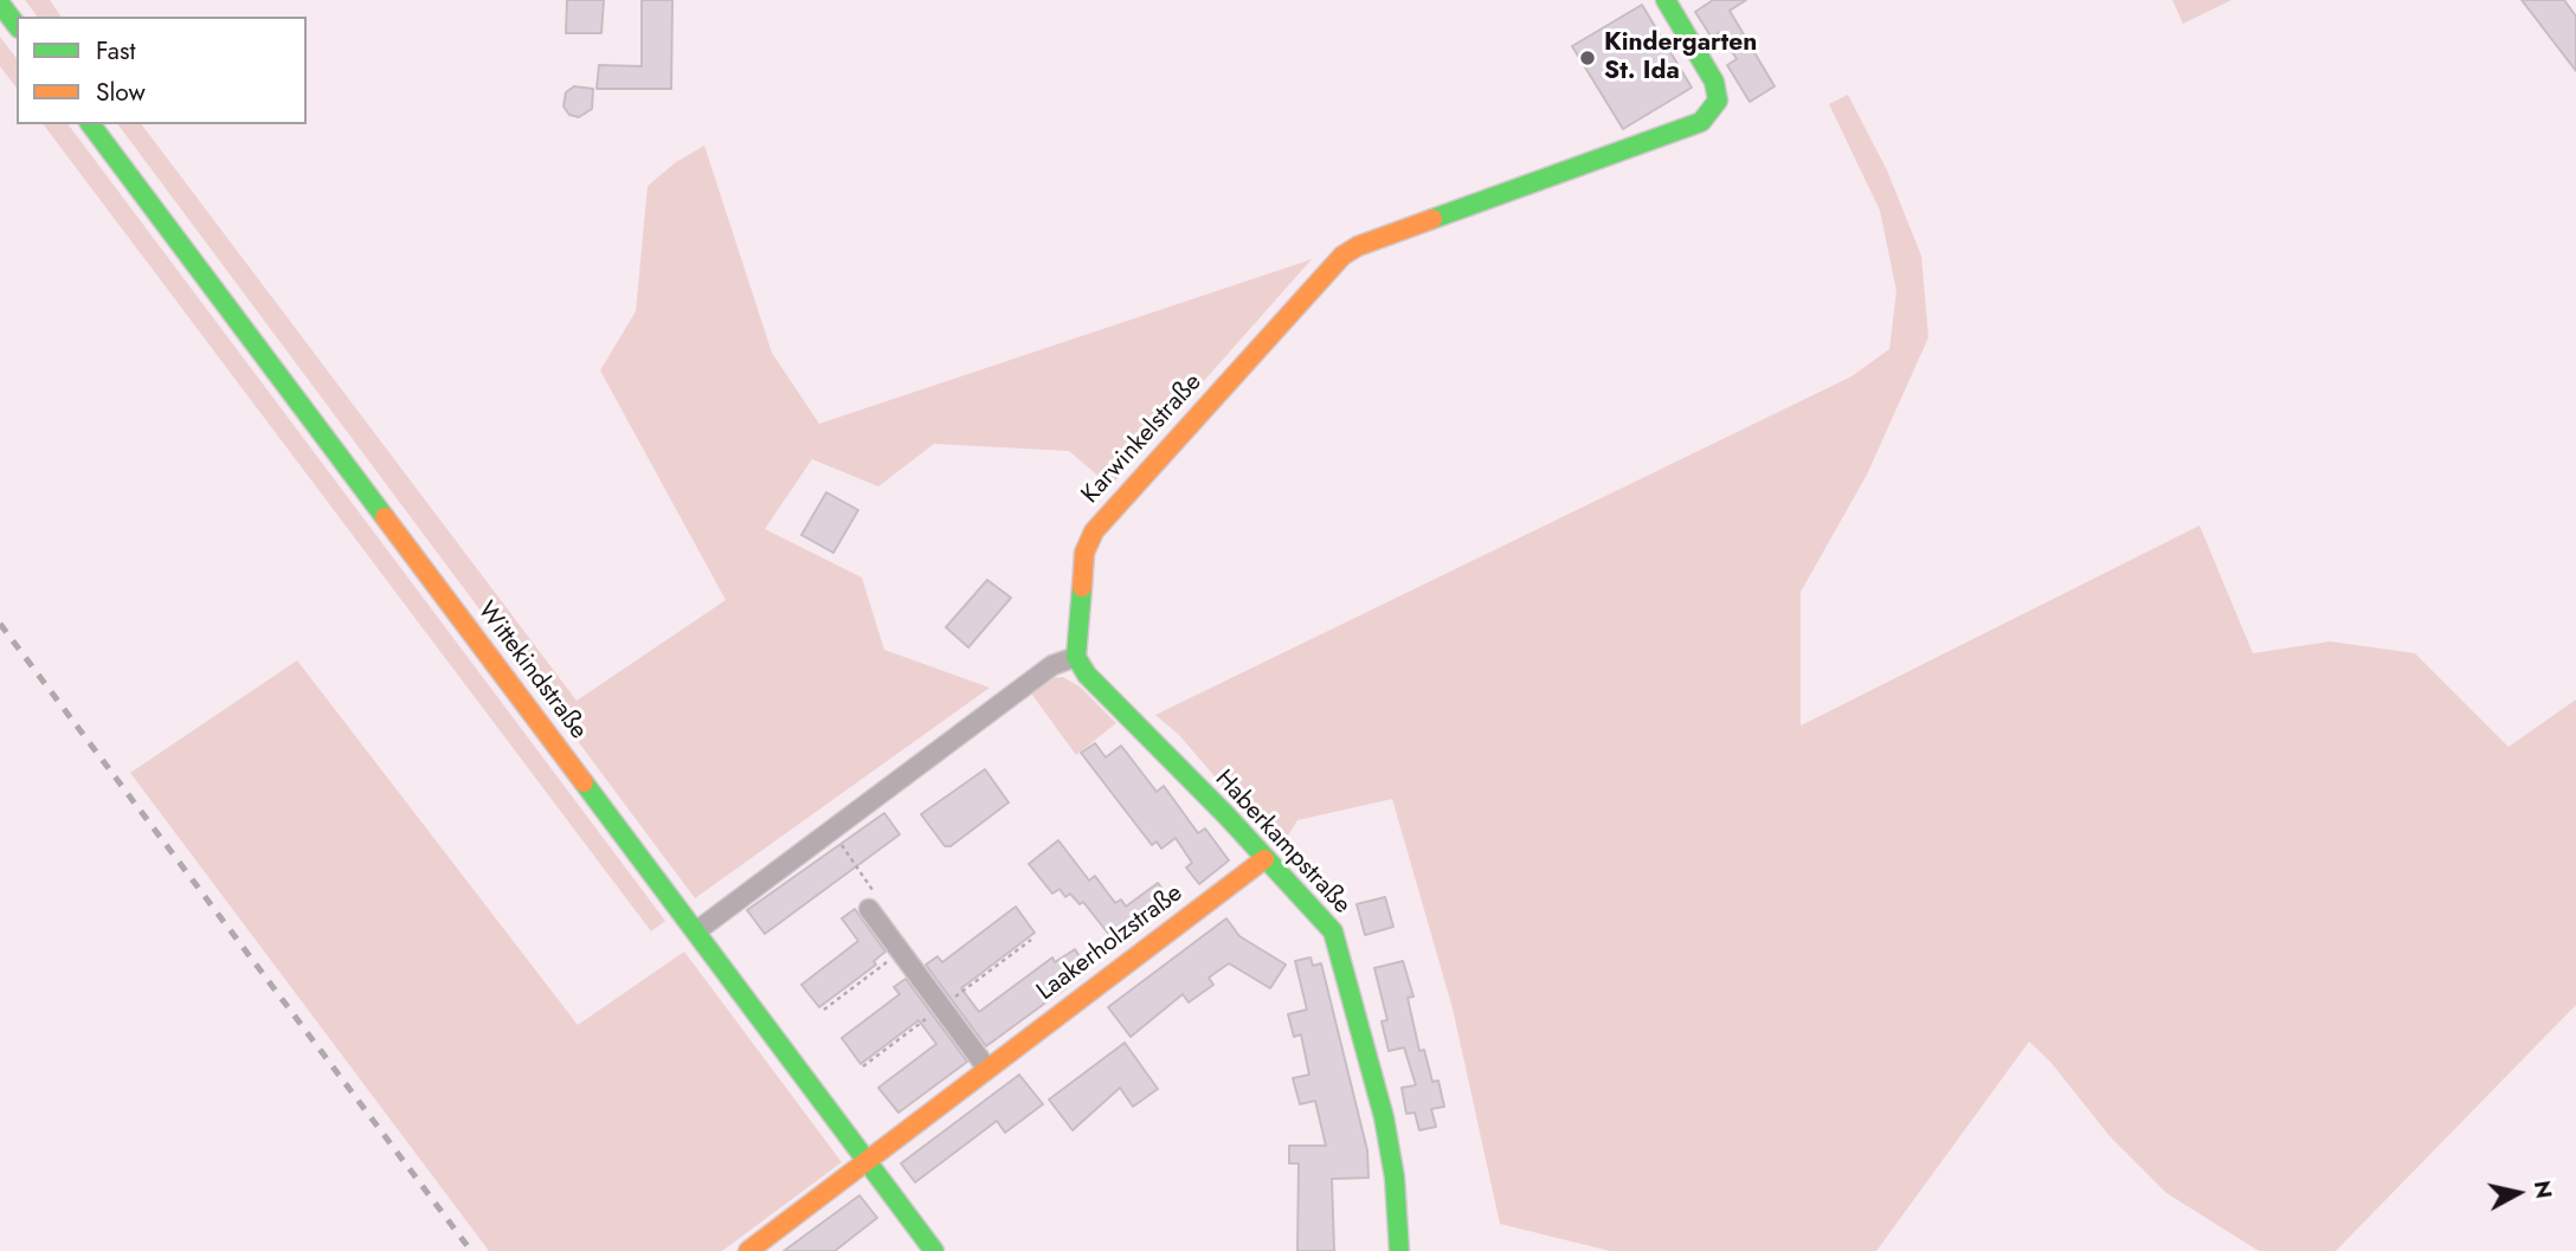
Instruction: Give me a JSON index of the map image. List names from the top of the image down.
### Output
{
  "streets": {
    "street": [
      "Karwinkelstraße",
      "Wittekindstraße",
      "Haberkampstraße",
      "Laakerholzstraße"
    ]
  },
  "crossings": [
    ["Karwinkelstraße", "Haberkampstraße"],
    ["Wittekindstraße", "Laakerholzstraße"],
    ["Haberkampstraße", "Laakerholzstraße"]
  ],
  "places": ["Kindergarten St. Ida"],
  "legend": ["Fast", "Slow"],
  "north": "right"
}
